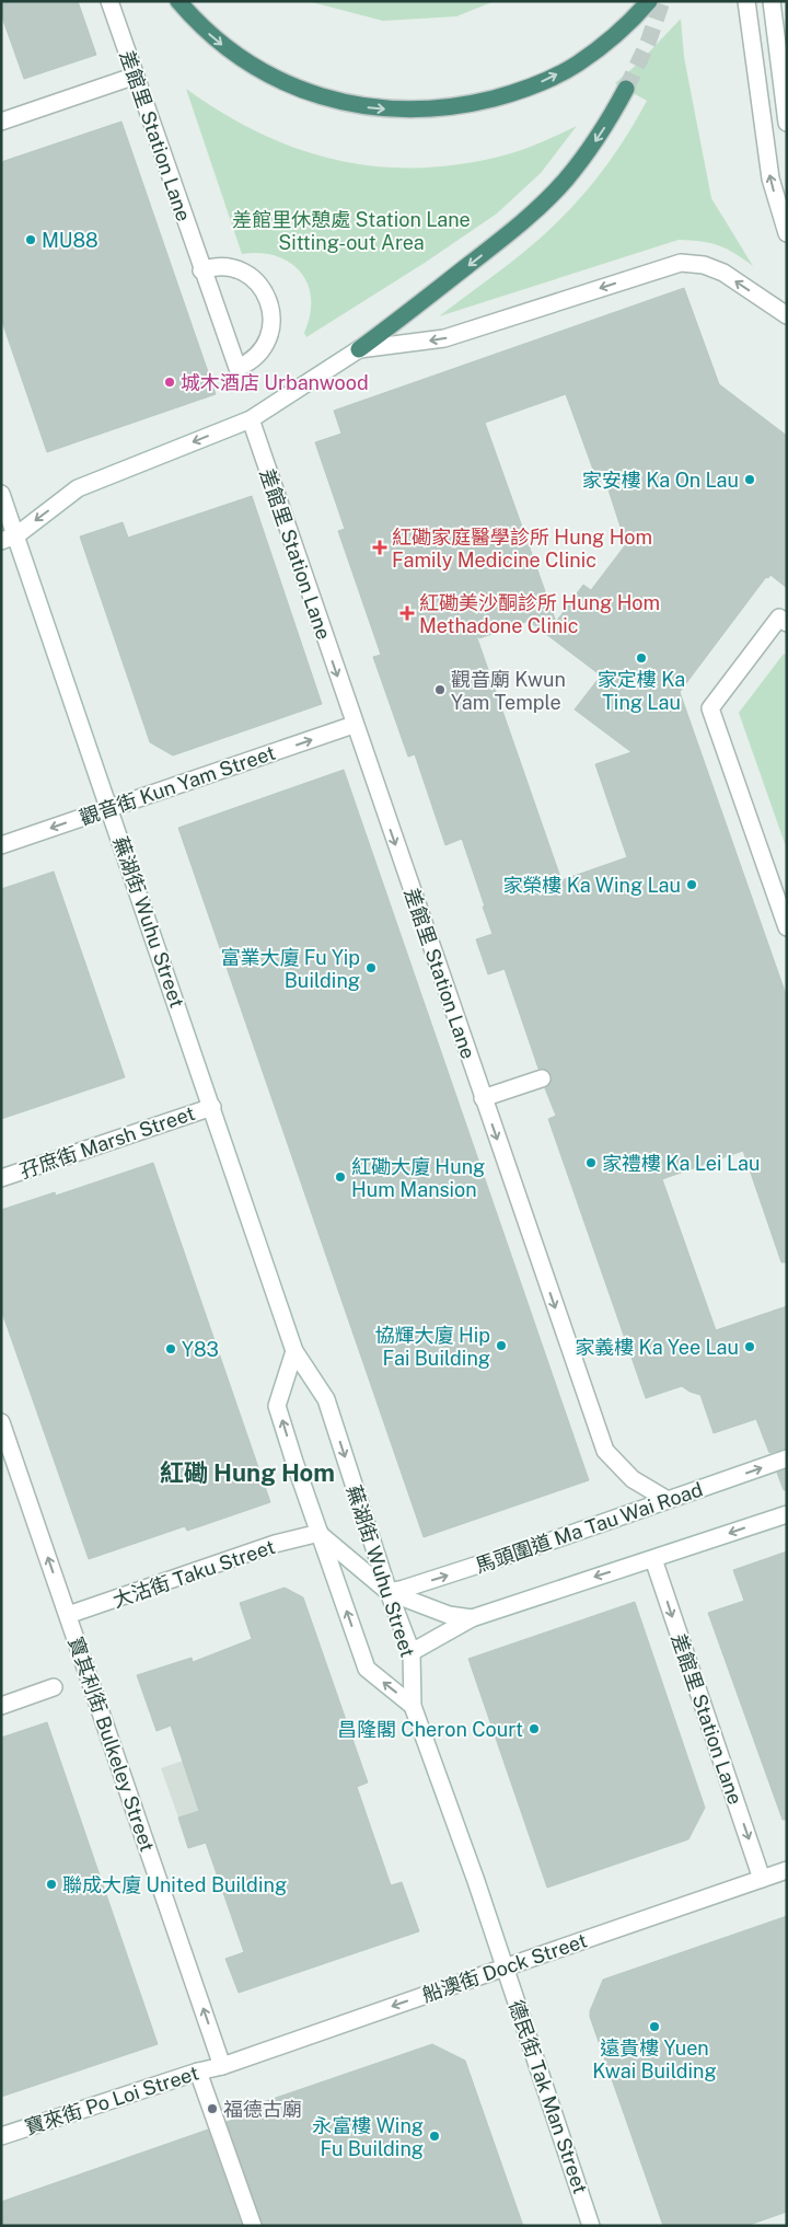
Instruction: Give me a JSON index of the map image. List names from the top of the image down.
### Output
{
  "streets": {
    "street": [
      "差館里 Station Lane",
      "觀音街 Kun Yam Street",
      "蕪湖街 Wuhu Street",
      "孖庶街 Marsh Street",
      "馬頭圍道 Ma Tau Wai Road",
      "大沽街 Taku Street",
      "寶其利街 Bulkeley Street",
      "船澳街 Dock Street",
      "德民街 Tak Man Street",
      "寶來街 Po Loi Street"
    ]
  },
  "crossings": [
    ["差館里 Station Lane", "觀音街 Kun Yam Street"],
    ["差館里 Station Lane", "馬頭圍道 Ma Tau Wai Road"],
    ["差館里 Station Lane", "船澳街 Dock Street"],
    ["觀音街 Kun Yam Street", "蕪湖街 Wuhu Street"],
    ["蕪湖街 Wuhu Street", "孖庶街 Marsh Street"],
    ["蕪湖街 Wuhu Street", "馬頭圍道 Ma Tau Wai Road"],
    ["蕪湖街 Wuhu Street", "大沽街 Taku Street"],
    ["蕪湖街 Wuhu Street", "船澳街 Dock Street"],
    ["蕪湖街 Wuhu Street", "德民街 Tak Man Street"],
    ["大沽街 Taku Street", "寶其利街 Bulkeley Street"],
    ["寶其利街 Bulkeley Street", "船澳街 Dock Street"],
    ["寶其利街 Bulkeley Street", "寶來街 Po Loi Street"],
    ["船澳街 Dock Street", "德民街 Tak Man Street"],
    ["船澳街 Dock Street", "寶來街 Po Loi Street"]
  ],
  "one_way": ["差館里 Station Lane", "寶其利街 Bulkeley Street", "船澳街 Dock Street"],
  "districts": ["紅磡 Hung Hom"],
  "parks": ["差館里休憩處 Station Lane Sitting-out Area"],
  "places": {
    "other": [
      "MU88",
      "城木酒店 Urbanwood",
      "家安樓 Ka On Lau",
      "家定樓 Ka Ting Lau",
      "觀音廟 Kwun Yam Temple",
      "家榮樓 Ka Wing Lau",
      "富業大廈 Fu Yip Building",
      "家禮樓 Ka Lei Lau",
      "紅磡大廈 Hung Hum Mansion",
      "協輝大廈 Hip Fai Building",
      "家義樓 Ka Yee Lau",
      "Y83",
      "昌隆閣 Cheron Court",
      "聯成大廈 United Building",
      "遠貴樓 Yuen Kwai Building",
      "福德古廟",
      "永富樓 Wing Fu Building"
    ],
    "health": ["紅磡家庭醫學診所 Hung Hom Family Medicine Clinic", "紅磡美沙酮診所 Hung Hom Methadone Clinic"]
  }
}
